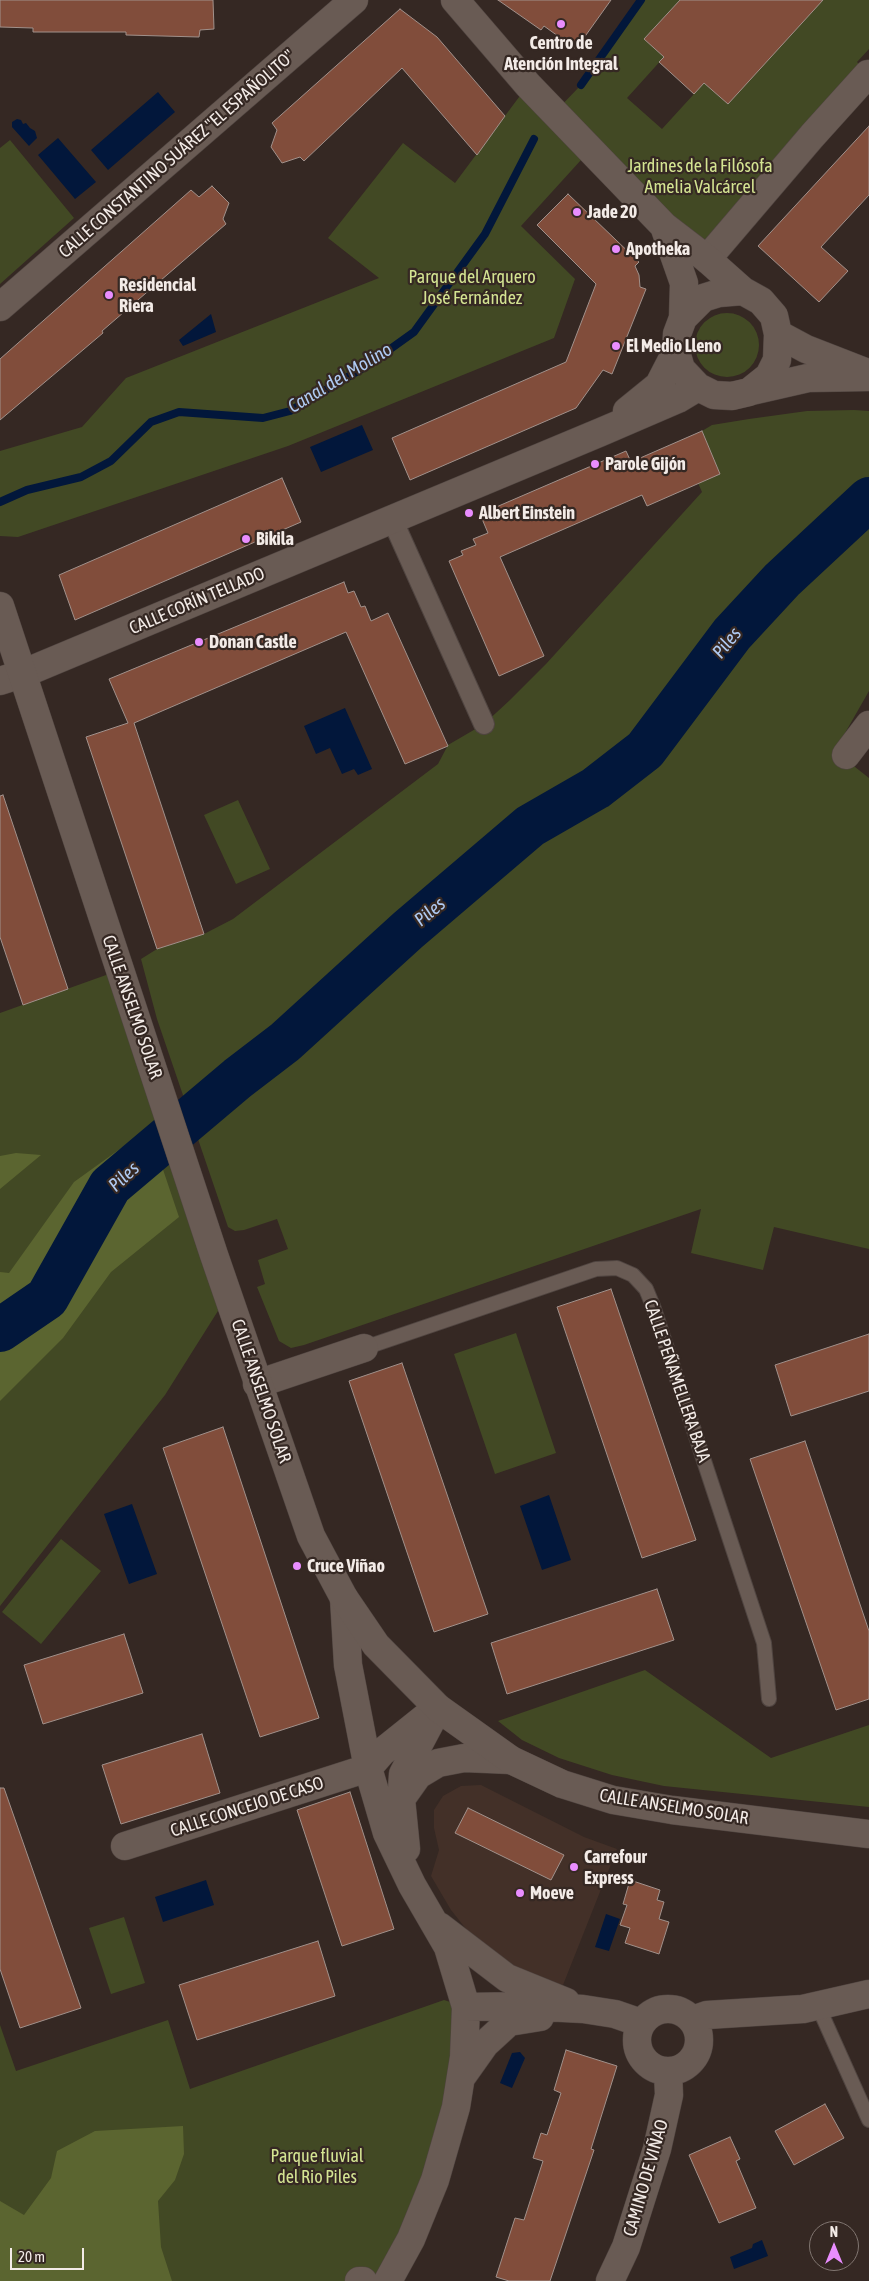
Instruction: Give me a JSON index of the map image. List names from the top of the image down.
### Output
{
  "streets": {
    "street": [
      "CALLE CONSTANTINO SUÁREZ \"EL ESPAÑOLITO\"",
      "CALLE CORÍN TELLADO",
      "CALLE ANSELMO SOLAR",
      "CALLE PEÑAMELLERA BAJA",
      "CALLE CONCEJO DE CASO",
      "CAMINO DE VIÑAO"
    ]
  },
  "crossings": [
    ["CALLE CORÍN TELLADO", "CALLE ANSELMO SOLAR"],
    ["CALLE ANSELMO SOLAR", "CALLE PEÑAMELLERA BAJA"]
  ],
  "water": ["Canal del Molino", "Piles"],
  "parks": ["Jardines de la Filósofa Amelia Valcárcel", "Parque del Arquero José Fernández", "Parque fluvial del Rio Piles"],
  "places": [
    "Centro de Atención Integral",
    "Jade 20",
    "Apotheka",
    "Residencial Riera",
    "El Medio Lleno",
    "Parole Gijón",
    "Albert Einstein",
    "Bikila",
    "Donan Castle",
    "Cruce Viñao",
    "Carrefour Express",
    "Moeve"
  ],
  "scale_bar": "20 m",
  "north": "top"
}
